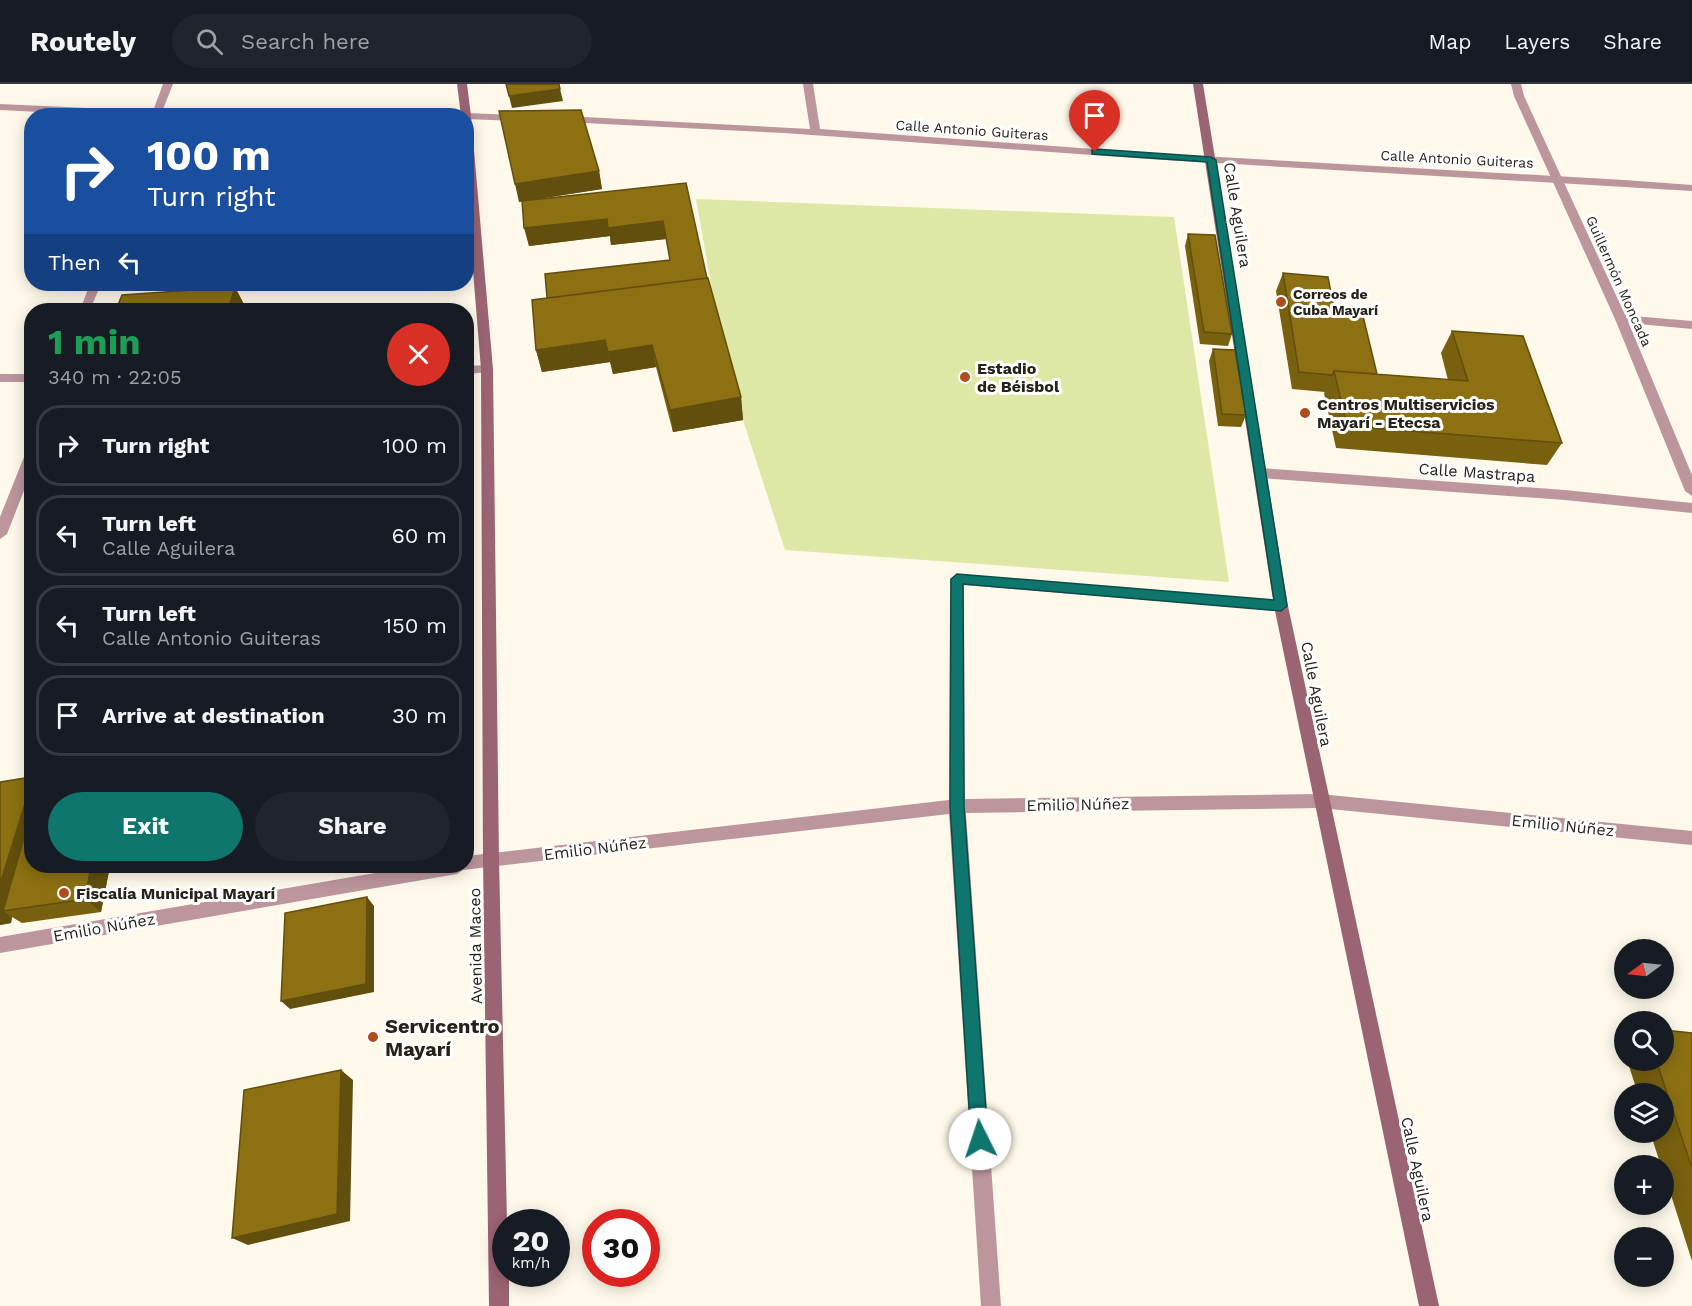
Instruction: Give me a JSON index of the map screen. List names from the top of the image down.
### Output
{
  "streets": {
    "main road": ["Calle Aguilera", "Avenida Maceo"],
    "street": [
      "Calle Antonio Guiteras",
      "Guillermón Moncada",
      "Calle Mastrapa",
      "Emilio Núñez"
    ]
  },
  "crossings": [
    ["Calle Antonio Guiteras", "Calle Aguilera"],
    ["Calle Antonio Guiteras", "Guillermón Moncada"],
    ["Calle Aguilera", "Calle Mastrapa"],
    ["Calle Aguilera", "Emilio Núñez"],
    ["Emilio Núñez", "Avenida Maceo"]
  ],
  "places": [
    "Correos de Cuba Mayarí",
    "Estadio de Béisbol",
    "Centros Multiservicios Mayarí - Etecsa",
    "Fiscalía Municipal Mayarí",
    "Servicentro Mayarí"
  ],
  "north": "left",
  "page": {
    "header": "Routely",
    "search": "Search here",
    "nav": ["Map", "Layers", "Share"],
    "turn": ["100 m", "Turn right"],
    "then": "Then",
    "heading": ["1 min", "340 m · 22:05"],
    "list": [
      {
        "name": "Turn right",
        "value": "100 m"
      },
      {
        "name": "Turn left",
        "note": "Calle Aguilera",
        "value": "60 m"
      },
      {
        "name": "Turn left",
        "note": "Calle Antonio Guiteras",
        "value": "150 m"
      },
      {
        "name": "Arrive at destination",
        "value": "30 m"
      }
    ],
    "buttons": ["Exit", "Share"],
    "map_buttons": ["+", "−"],
    "speed": "20 km/h",
    "limit": "30"
  }
}
